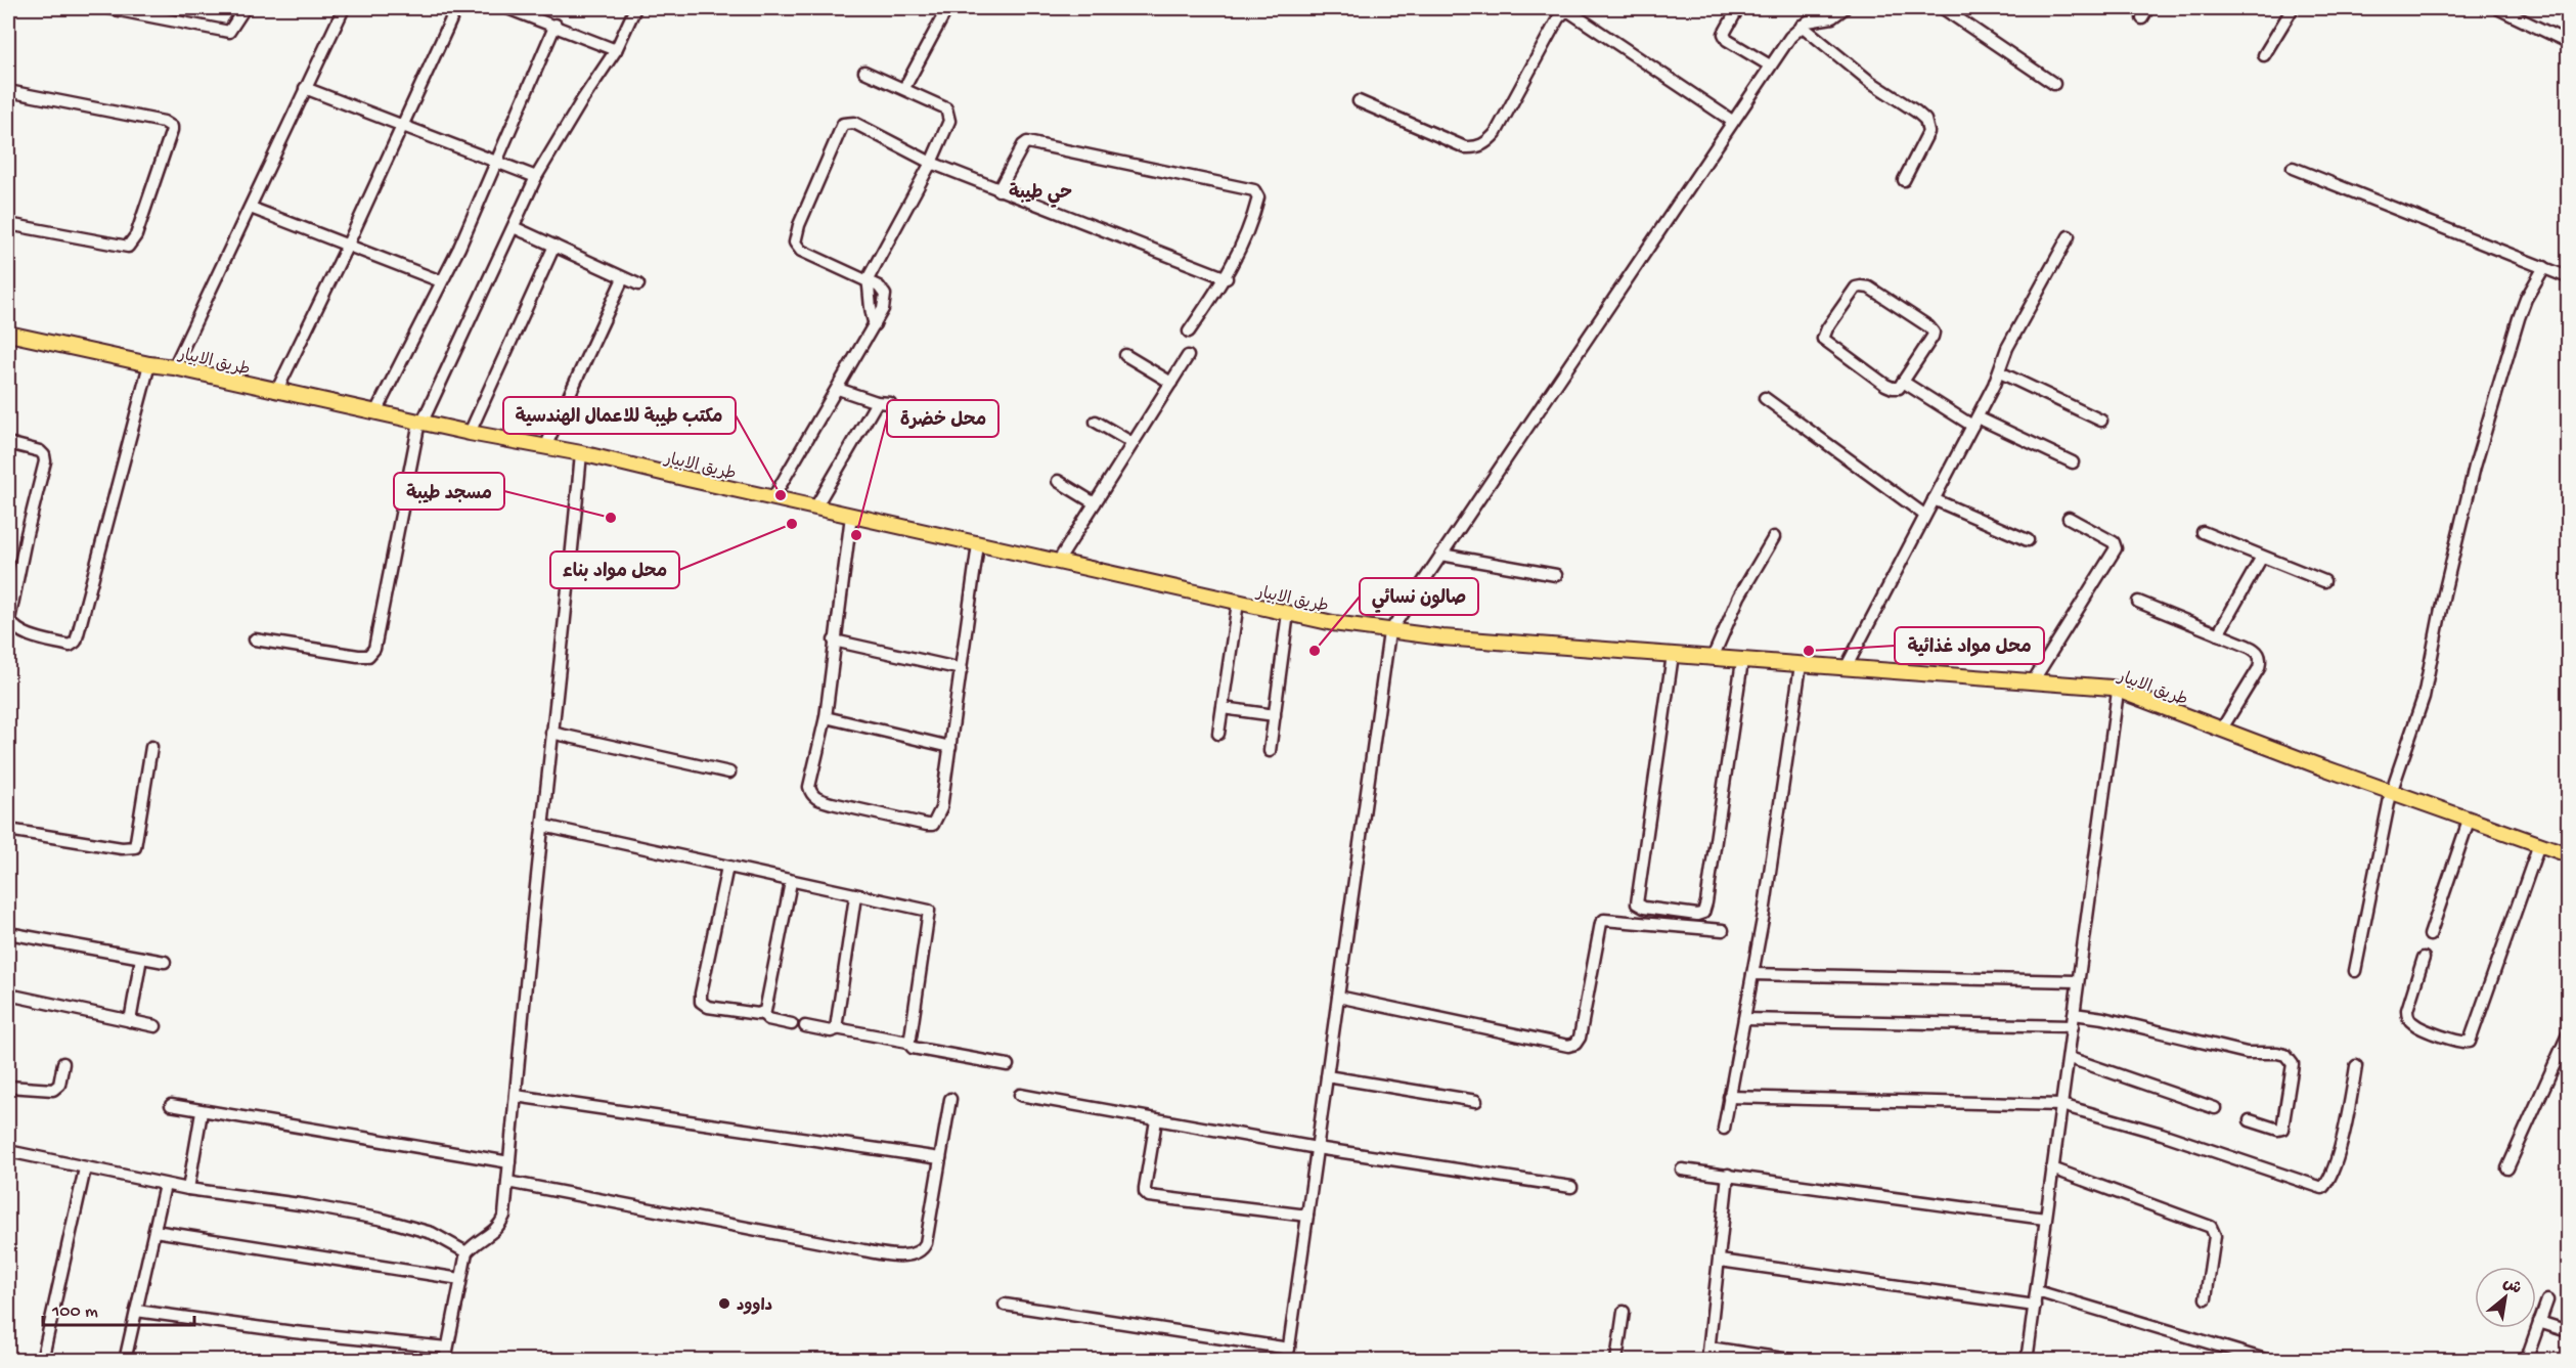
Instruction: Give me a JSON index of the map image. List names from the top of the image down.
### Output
{
  "streets": {
    "main road": ["طريق الابيار"]
  },
  "districts": ["حي طيبة"],
  "places": [
    "مكتب طيبة للاعمال الهندسية",
    "مسجد طيبة",
    "محل مواد بناء",
    "محل خضرة",
    "صالون نسائي",
    "محل مواد غذائية",
    "داوود"
  ],
  "scale_bar": "100 m",
  "north": "top right"
}
